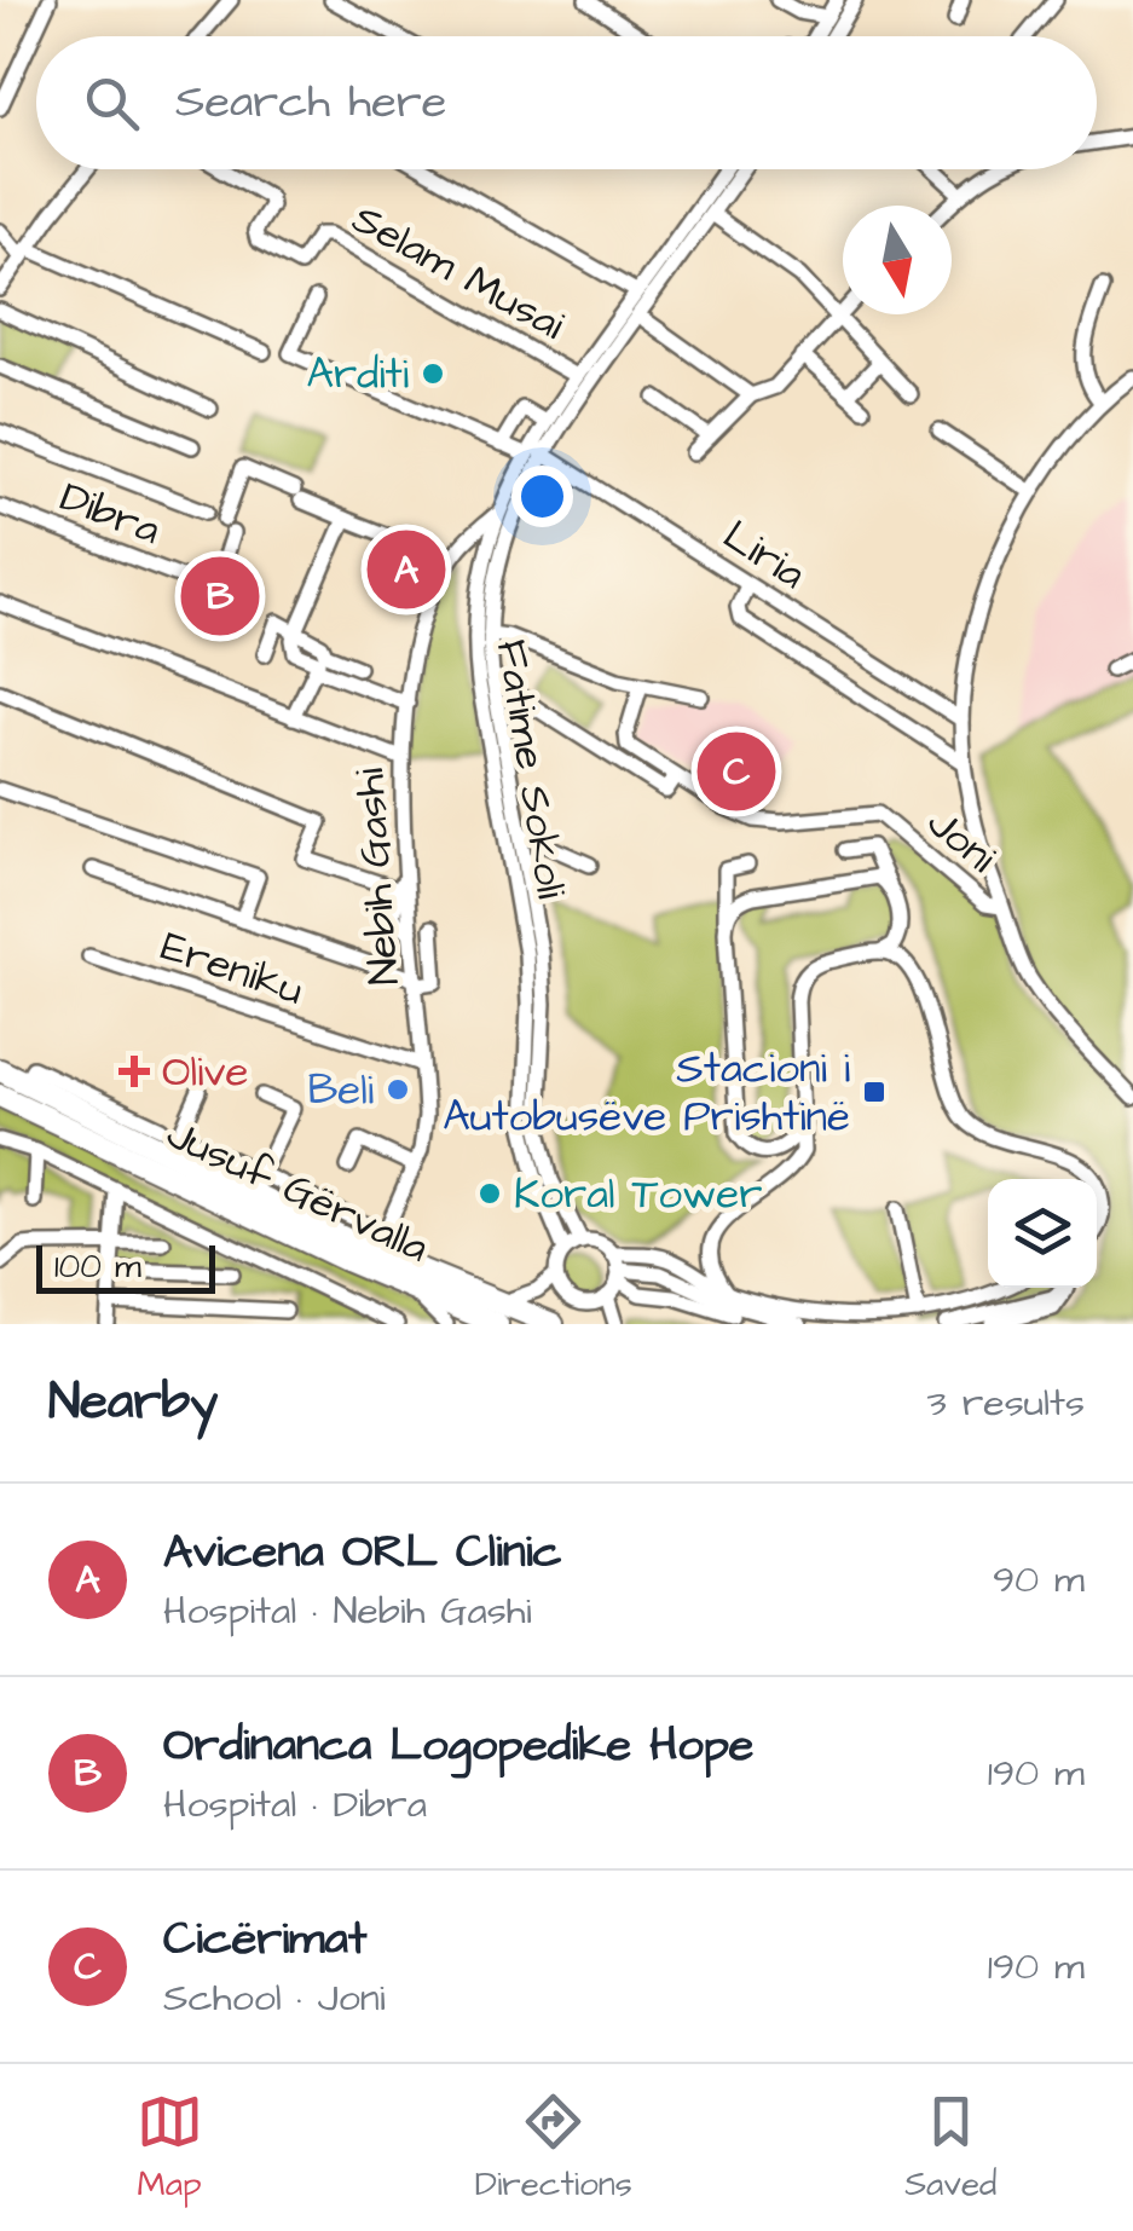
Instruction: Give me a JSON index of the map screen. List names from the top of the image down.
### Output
{
  "streets": {
    "highway": ["Jusuf Gërvalla"],
    "street": [
      "Selam Musai",
      "Dibra",
      "Liria",
      "Fatime Sokoli",
      "Joni",
      "Nebih Gashi",
      "Ereniku"
    ]
  },
  "crossings": [
    ["Selam Musai", "Fatime Sokoli"],
    ["Liria", "Fatime Sokoli"],
    ["Fatime Sokoli", "Joni"],
    ["Fatime Sokoli", "Nebih Gashi"],
    ["Nebih Gashi", "Ereniku"],
    ["Nebih Gashi", "Jusuf Gërvalla"]
  ],
  "places": {
    "other": ["Arditi", "Beli", "Koral Tower"],
    "health": ["Olive"],
    "transit": ["Stacioni i Autobusëve Prishtinë"]
  },
  "scale_bar": "100 m",
  "north": "bottom",
  "page": {
    "search": "Search here",
    "pins": ["A", "B", "C"],
    "scale": "100 m",
    "heading": ["Nearby", "3 results"],
    "list": [
      {
        "mark": "A",
        "name": "Avicena ORL Clinic",
        "note": "Hospital · Nebih Gashi",
        "value": "90 m"
      },
      {
        "mark": "B",
        "name": "Ordinanca Logopedike Hope",
        "note": "Hospital · Dibra",
        "value": "190 m"
      },
      {
        "mark": "C",
        "name": "Cicërimat",
        "note": "School · Joni",
        "value": "190 m"
      }
    ],
    "nav": ["Map", "Directions", "Saved"]
  }
}
